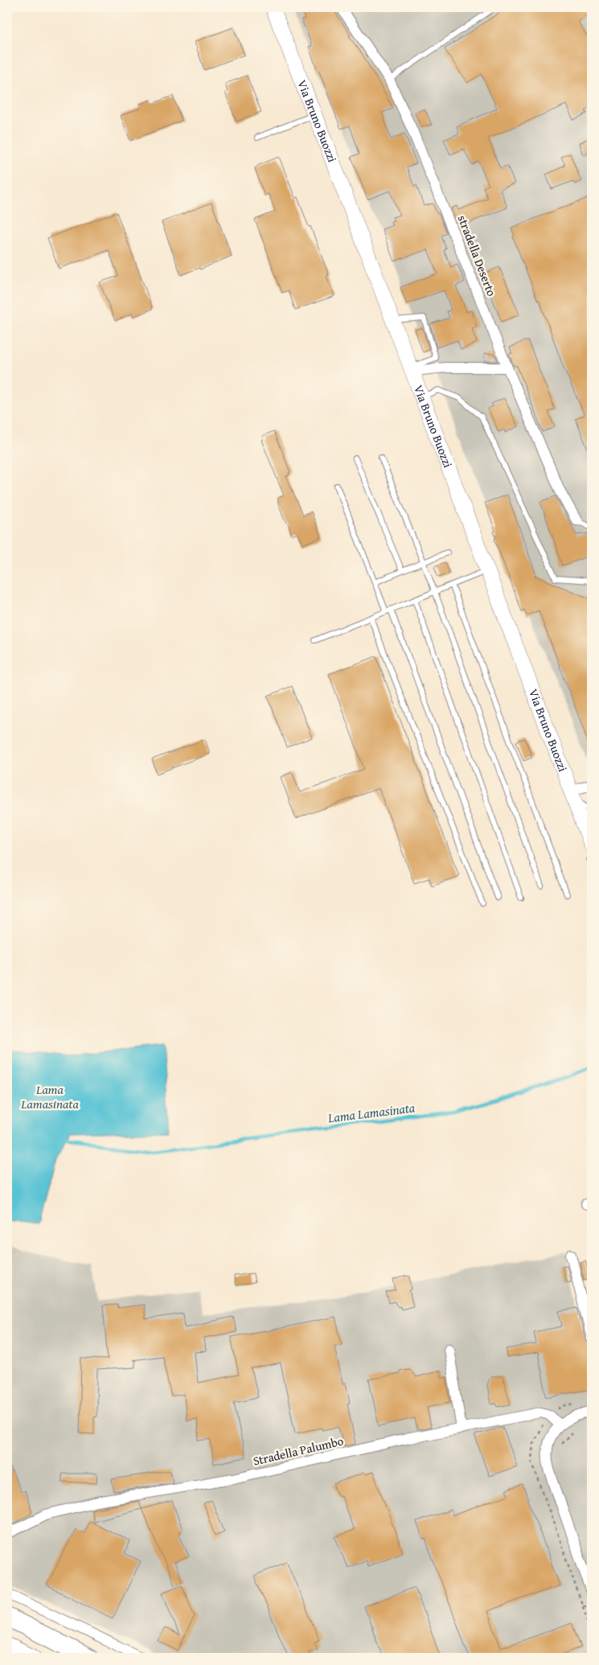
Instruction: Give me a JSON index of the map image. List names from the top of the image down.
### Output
{
  "streets": {
    "main road": ["Via Bruno Buozzi"],
    "street": ["stradella Deserto", "Stradella Palumbo"]
  },
  "water": ["Lama Lamasinata"]
}
